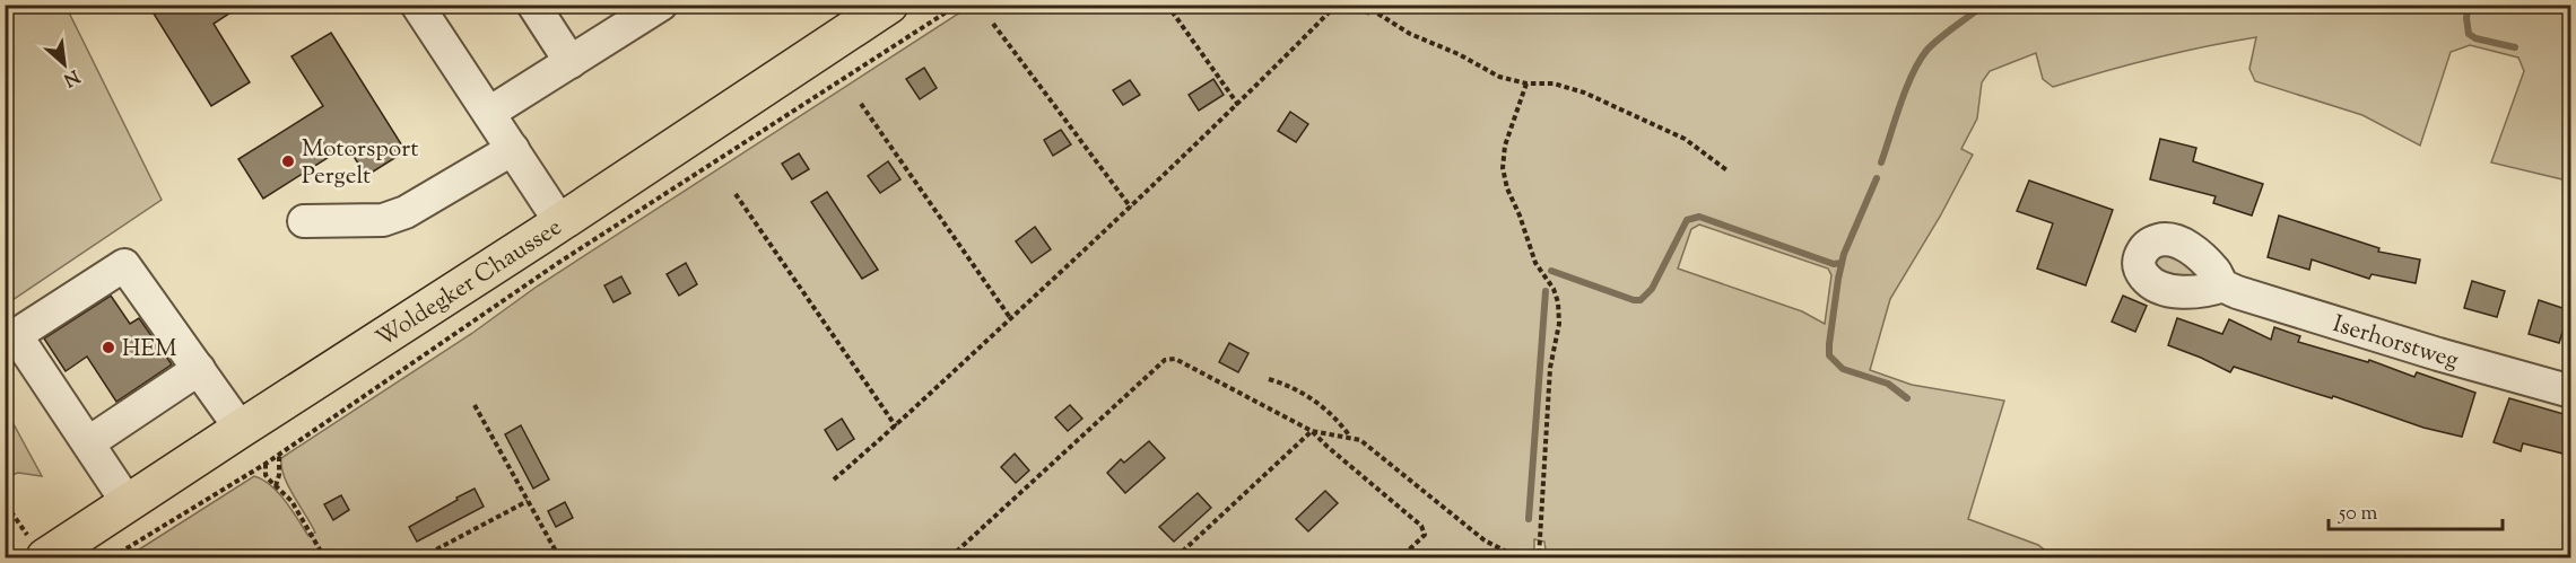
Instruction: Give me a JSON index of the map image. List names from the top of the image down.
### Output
{
  "streets": {
    "main road": ["Woldegker Chaussee"],
    "street": ["Iserhorstweg"]
  },
  "places": ["Motorsport Pergelt", "HEM"],
  "scale_bar": "50 m",
  "north": "bottom right"
}
